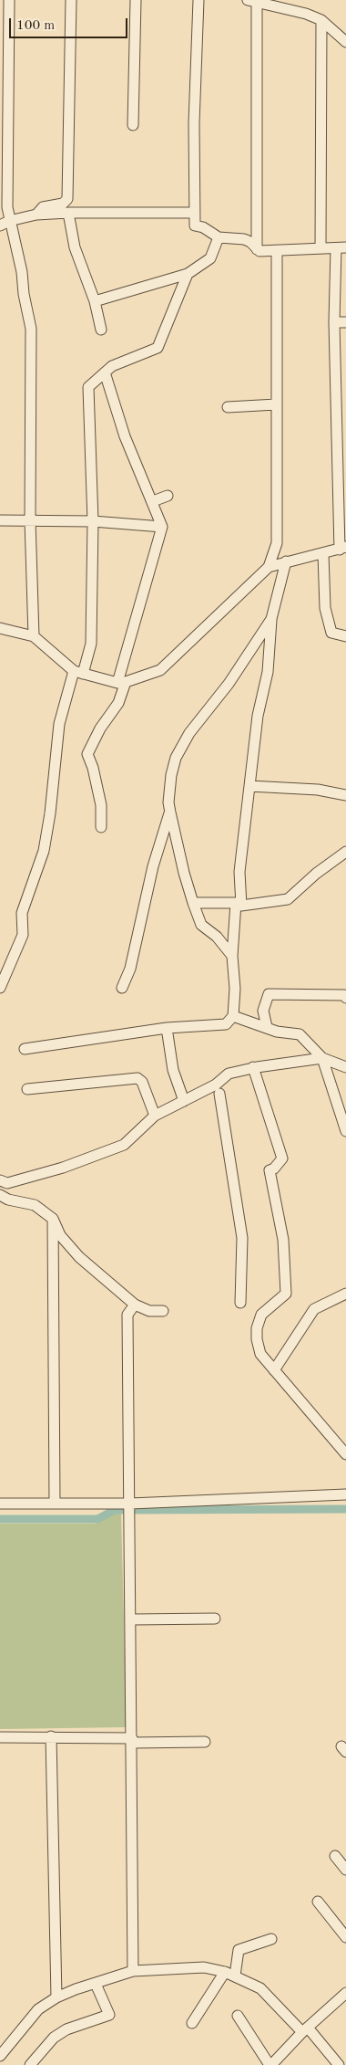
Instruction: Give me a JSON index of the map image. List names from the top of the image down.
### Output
{
  "scale_bar": "100 m"
}
